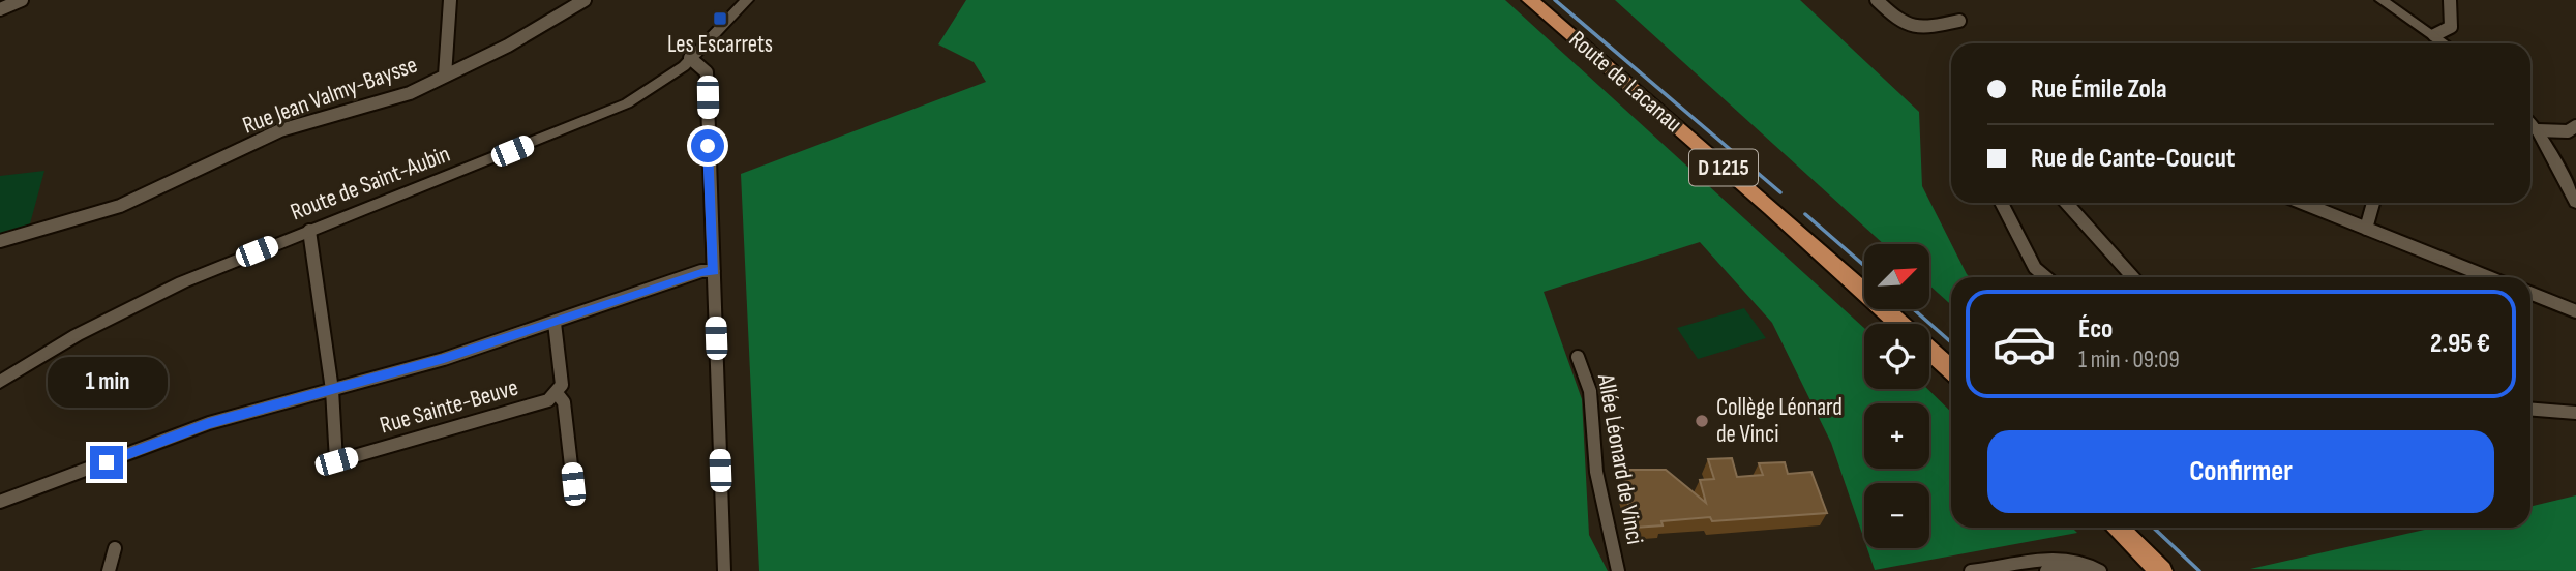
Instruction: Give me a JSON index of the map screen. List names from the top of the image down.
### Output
{
  "streets": {
    "main road": ["Route de Lacanau", "D 1215"],
    "street": [
      "Rue Jean Valmy-Baysse",
      "Route de Saint-Aubin",
      "Rue Sainte-Beuve",
      "Allée Léonard de Vinci"
    ]
  },
  "places": {
    "transit": ["Les Escarrets"],
    "other": ["Collège Léonard de Vinci"]
  },
  "north": "top right",
  "page": {
    "banner": ["Rue Émile Zola", "Rue de Cante-Coucut"],
    "map_buttons": ["+", "−"],
    "list": [
      {
        "name": "Éco",
        "note": "1 min · 09:09",
        "value": "2.95 €"
      }
    ],
    "bubble": "1 min",
    "buttons": "Confirmer"
  }
}
